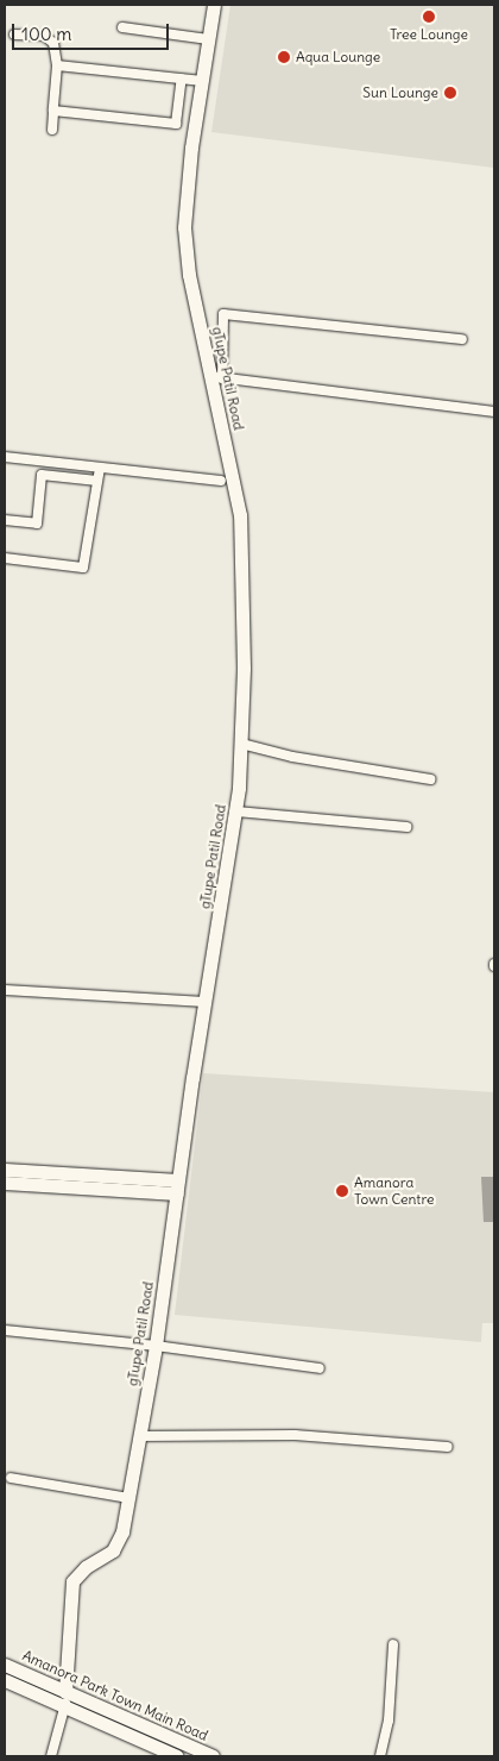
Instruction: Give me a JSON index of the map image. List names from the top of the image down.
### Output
{
  "streets": {
    "street": ["gTupe Patil Road", "Amanora Park Town Main Road"]
  },
  "crossings": [
    ["gTupe Patil Road", "Amanora Park Town Main Road"]
  ],
  "places": [
    "Tree Lounge",
    "Aqua Lounge",
    "Sun Lounge",
    "Amanora Town Centre"
  ],
  "scale_bar": "100 m"
}
